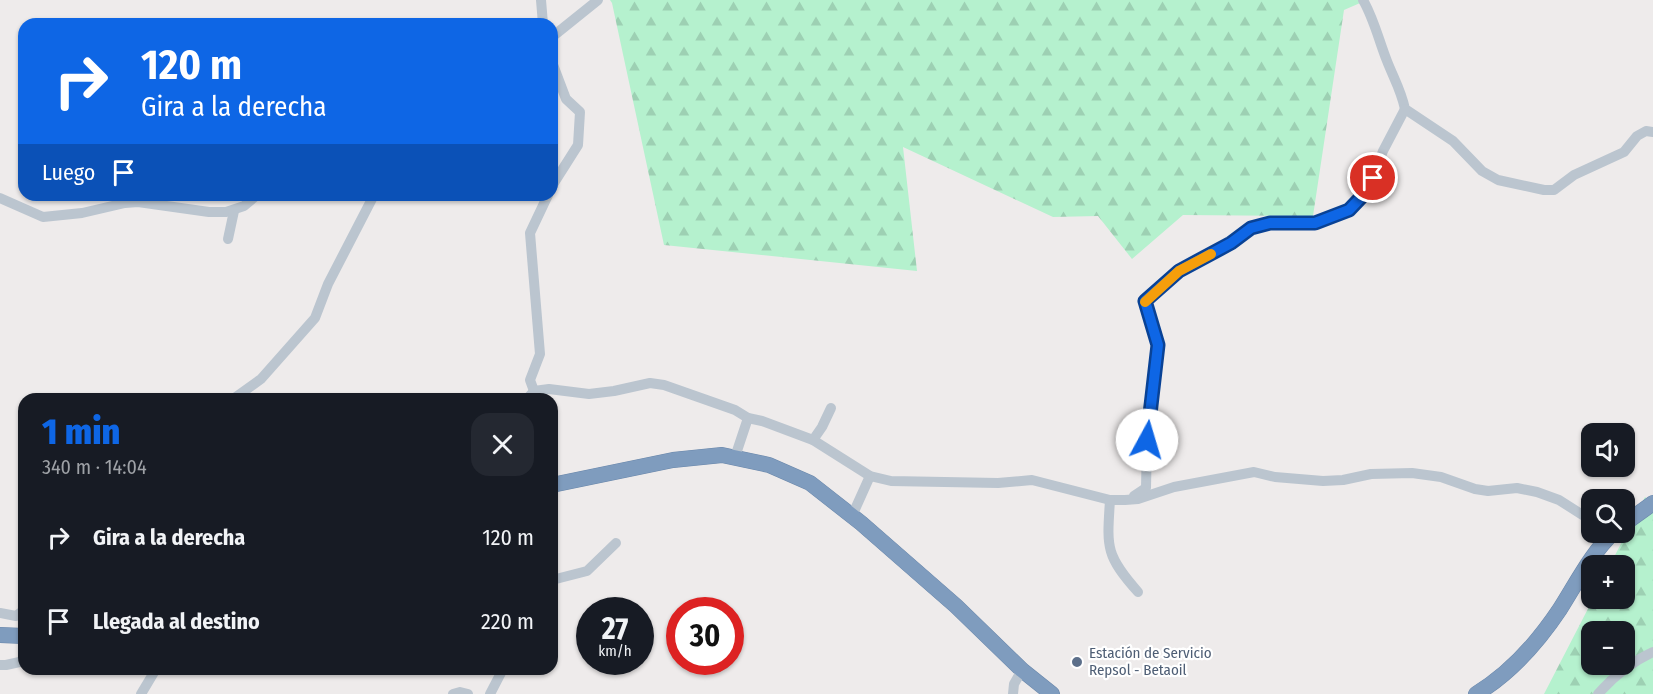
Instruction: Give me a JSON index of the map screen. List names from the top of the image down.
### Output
{
  "places": ["Estación de Servicio Repsol - Betaoil"],
  "page": {
    "turn": ["120 m", "Gira a la derecha"],
    "then": "Luego",
    "heading": ["1 min", "340 m · 14:04"],
    "map_buttons": ["+", "−"],
    "list": [
      {
        "name": "Gira a la derecha",
        "value": "120 m"
      },
      {
        "name": "Llegada al destino",
        "value": "220 m"
      }
    ],
    "speed": "27 km/h",
    "limit": "30"
  }
}
